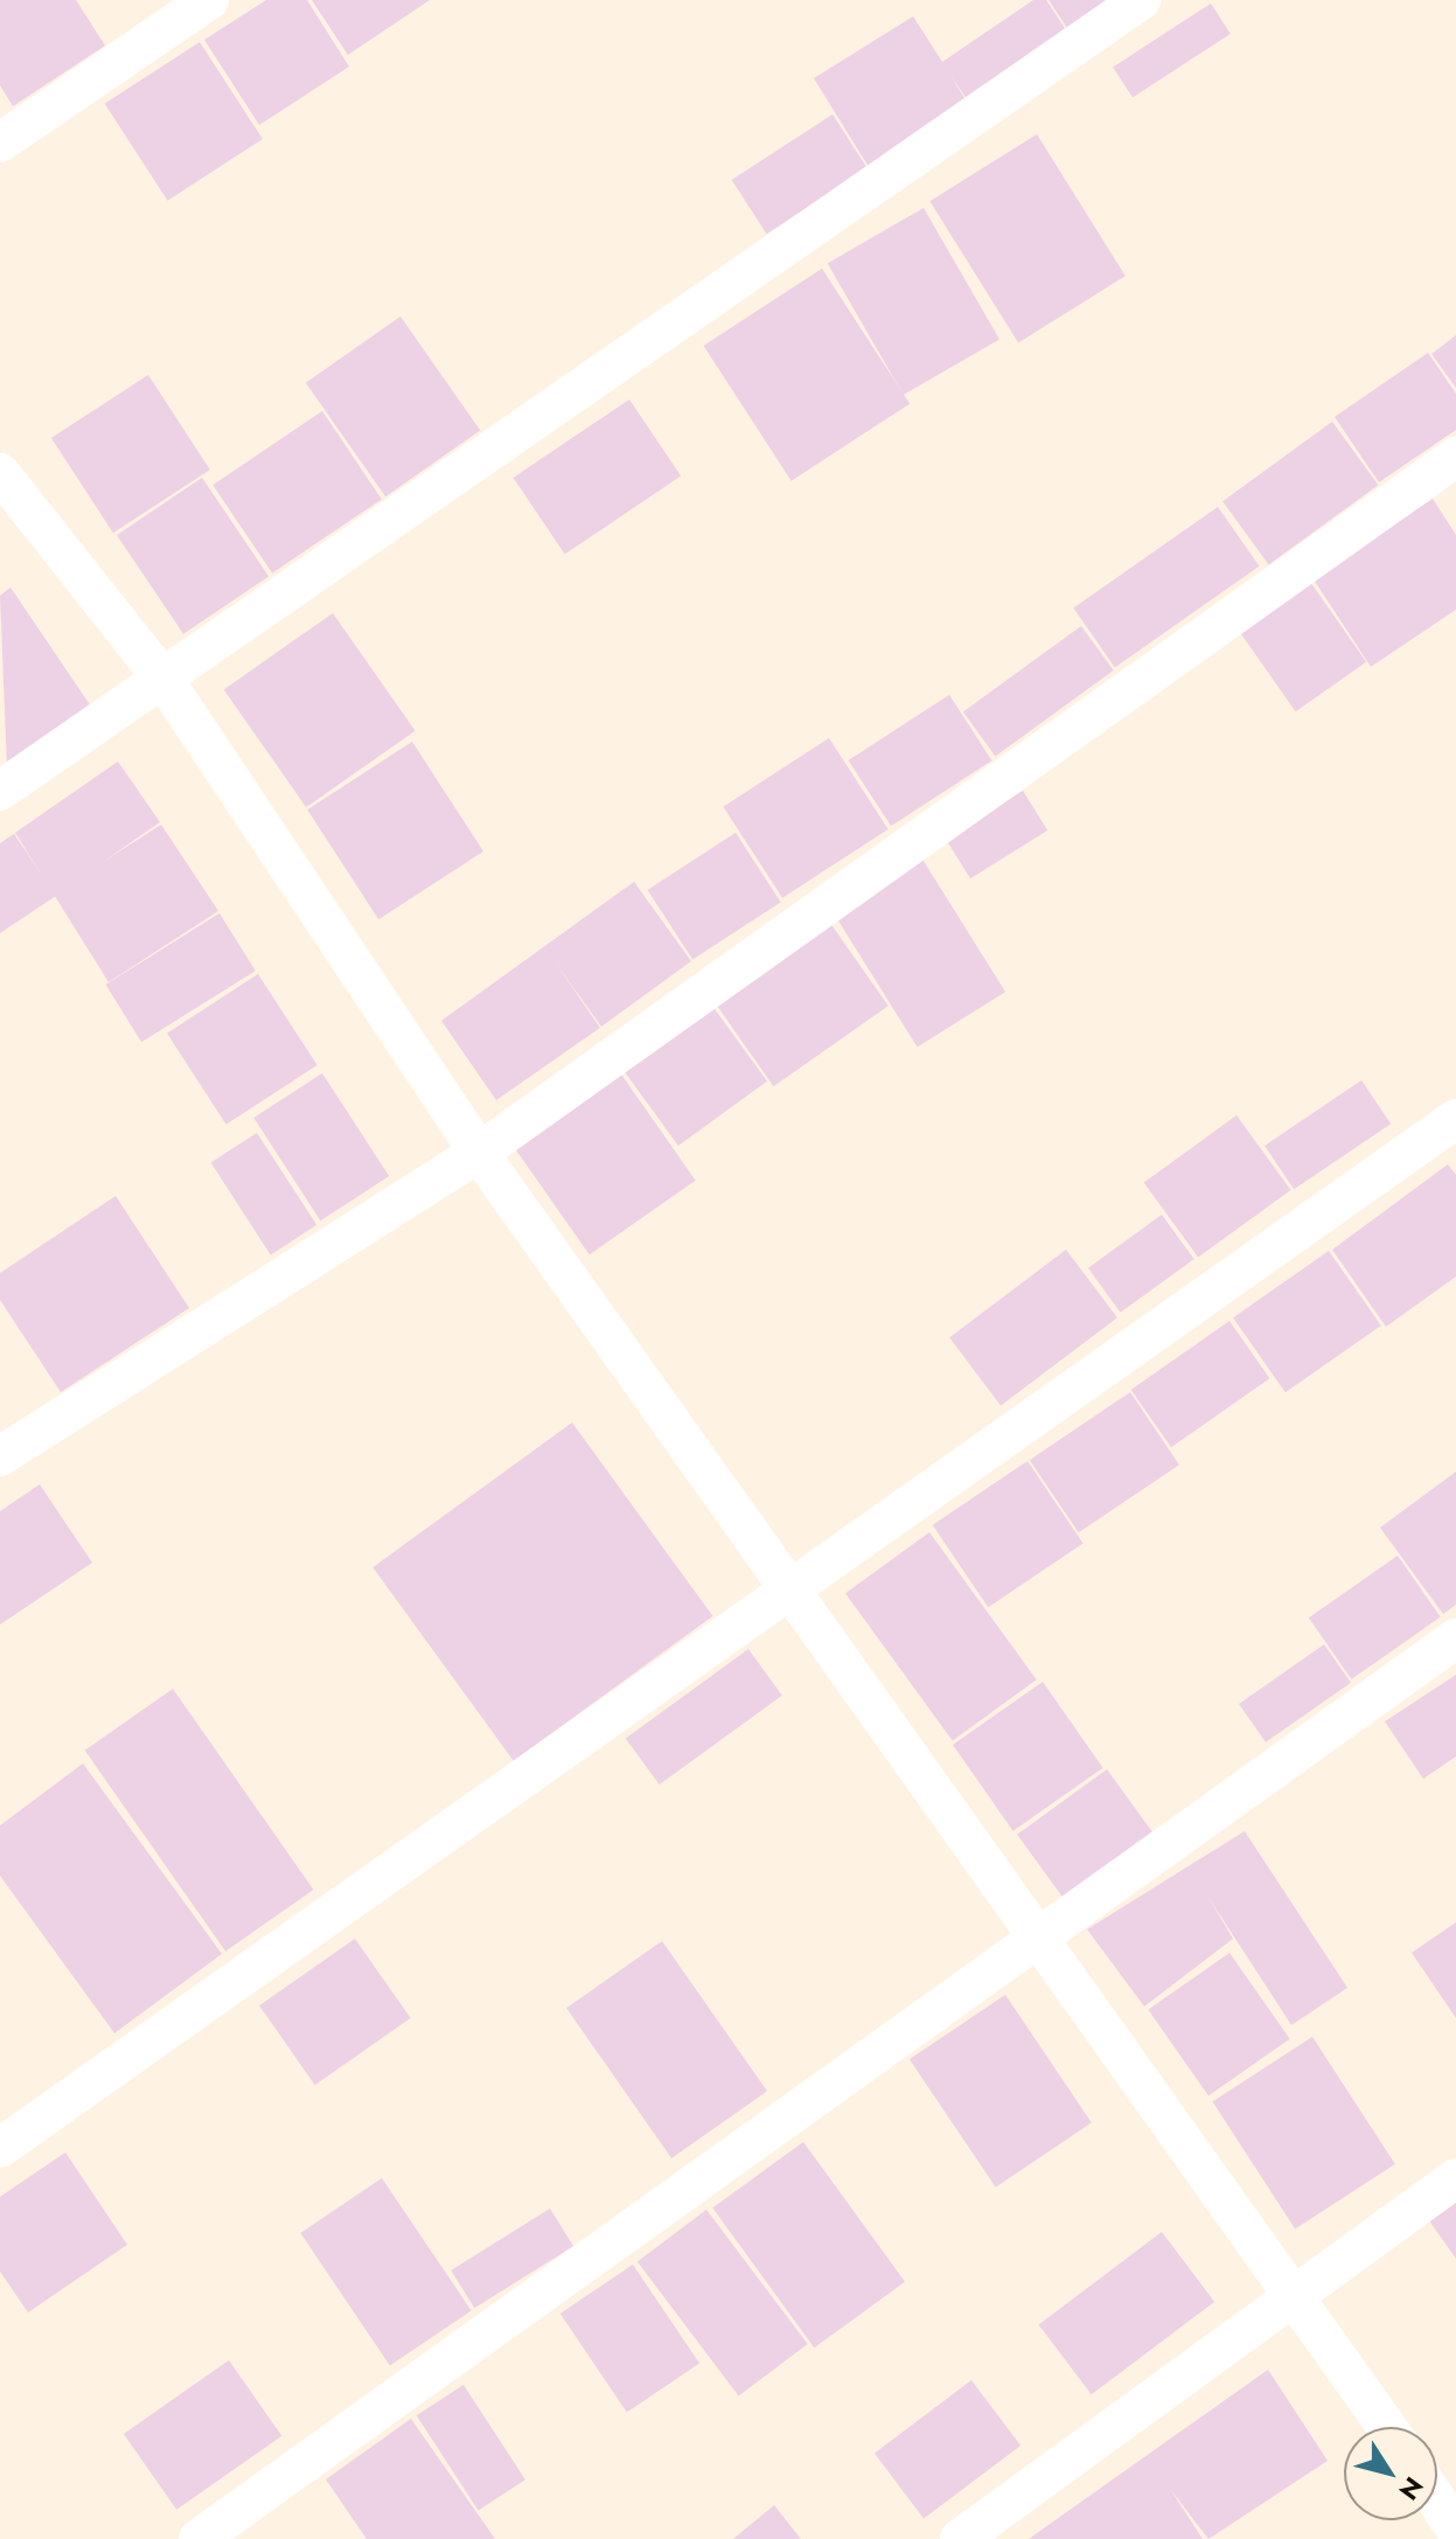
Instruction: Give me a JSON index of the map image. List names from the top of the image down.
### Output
{
  "north": "bottom right"
}
